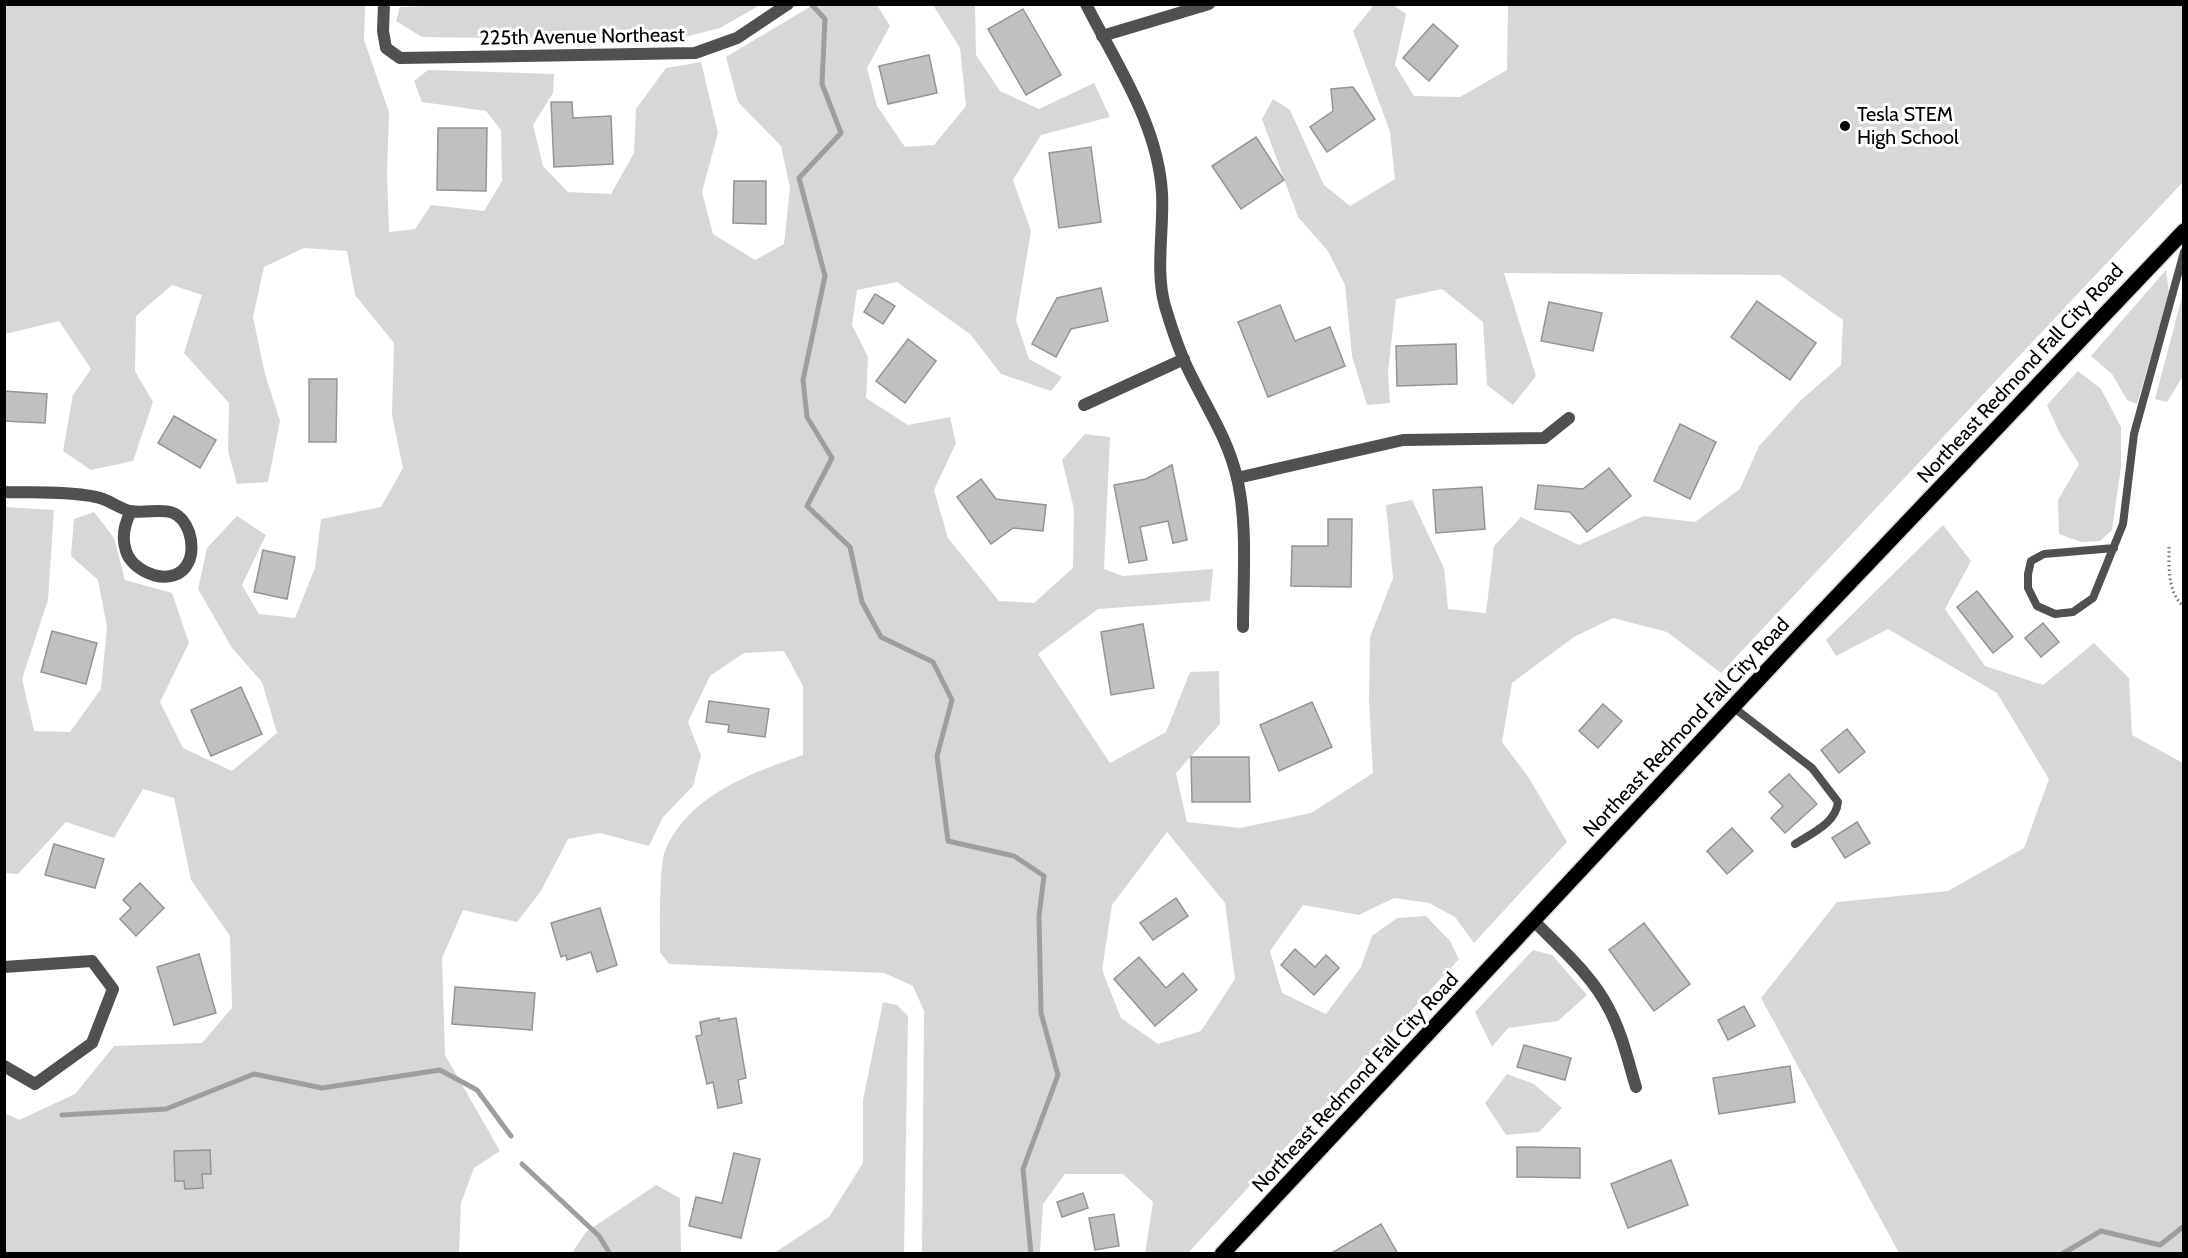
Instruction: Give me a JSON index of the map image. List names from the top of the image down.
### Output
{
  "streets": {
    "main road": ["Northeast Redmond Fall City Road"],
    "street": ["225th Avenue Northeast"]
  },
  "places": ["Tesla STEM High School"]
}
